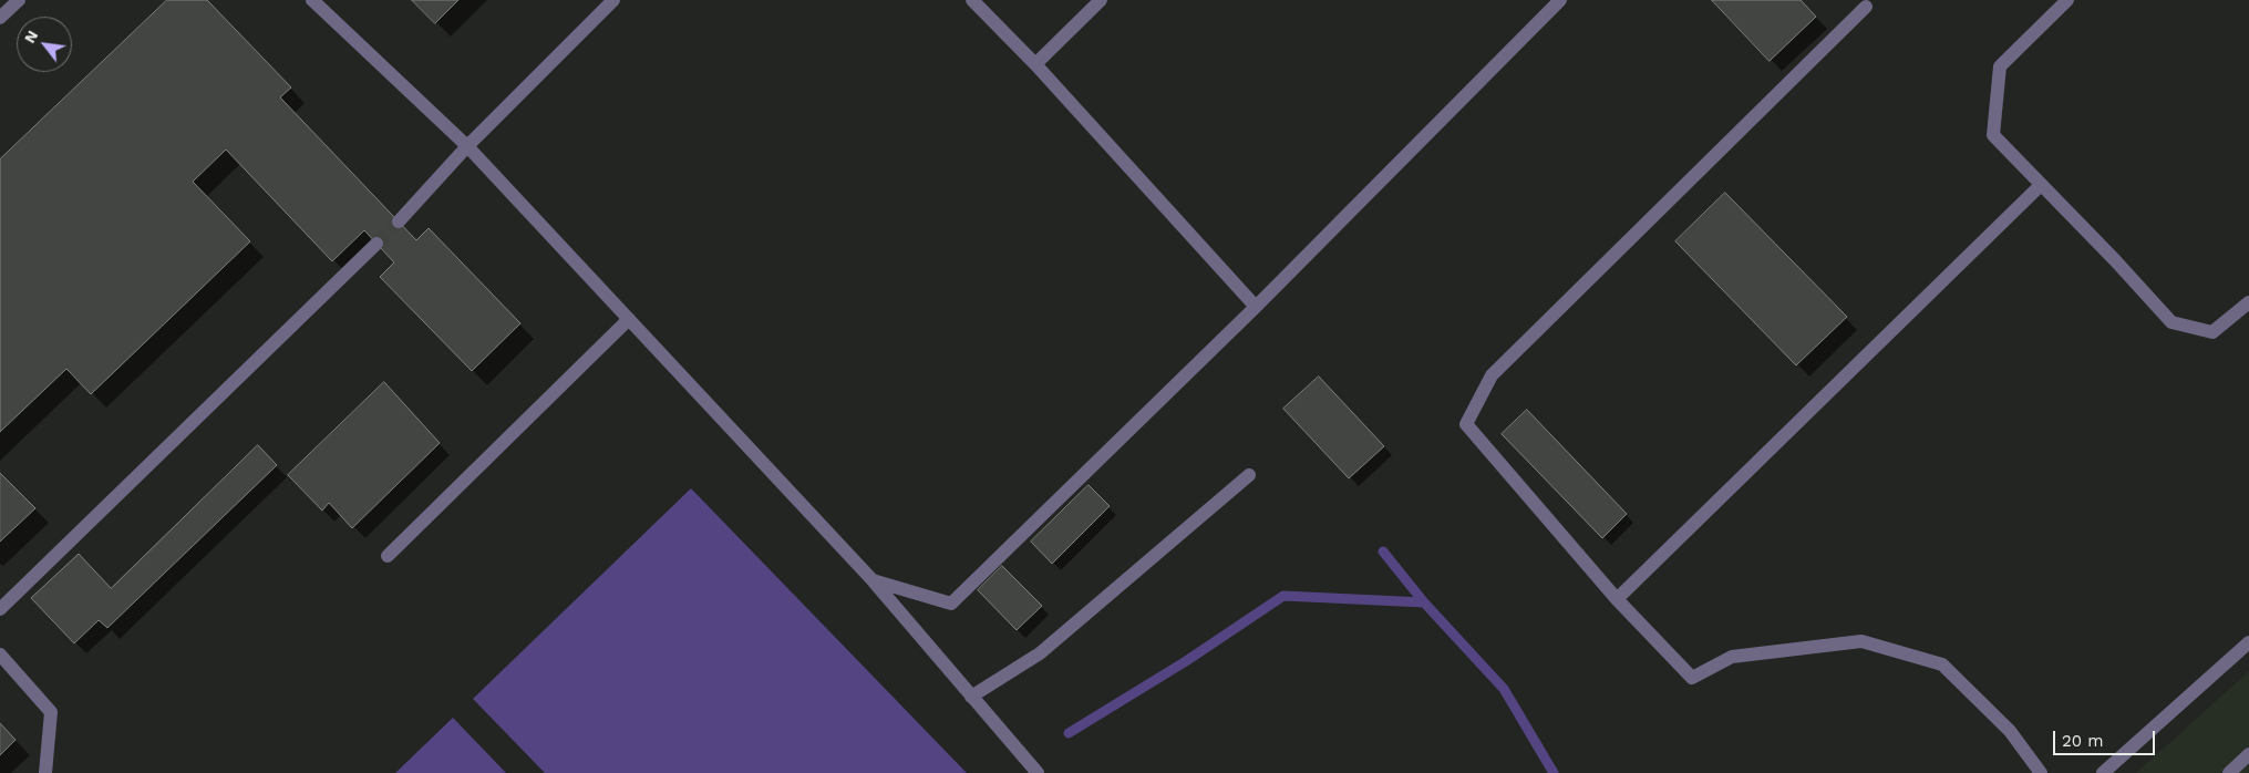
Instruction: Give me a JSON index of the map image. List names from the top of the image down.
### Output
{
  "scale_bar": "20 m",
  "north": "top left"
}
